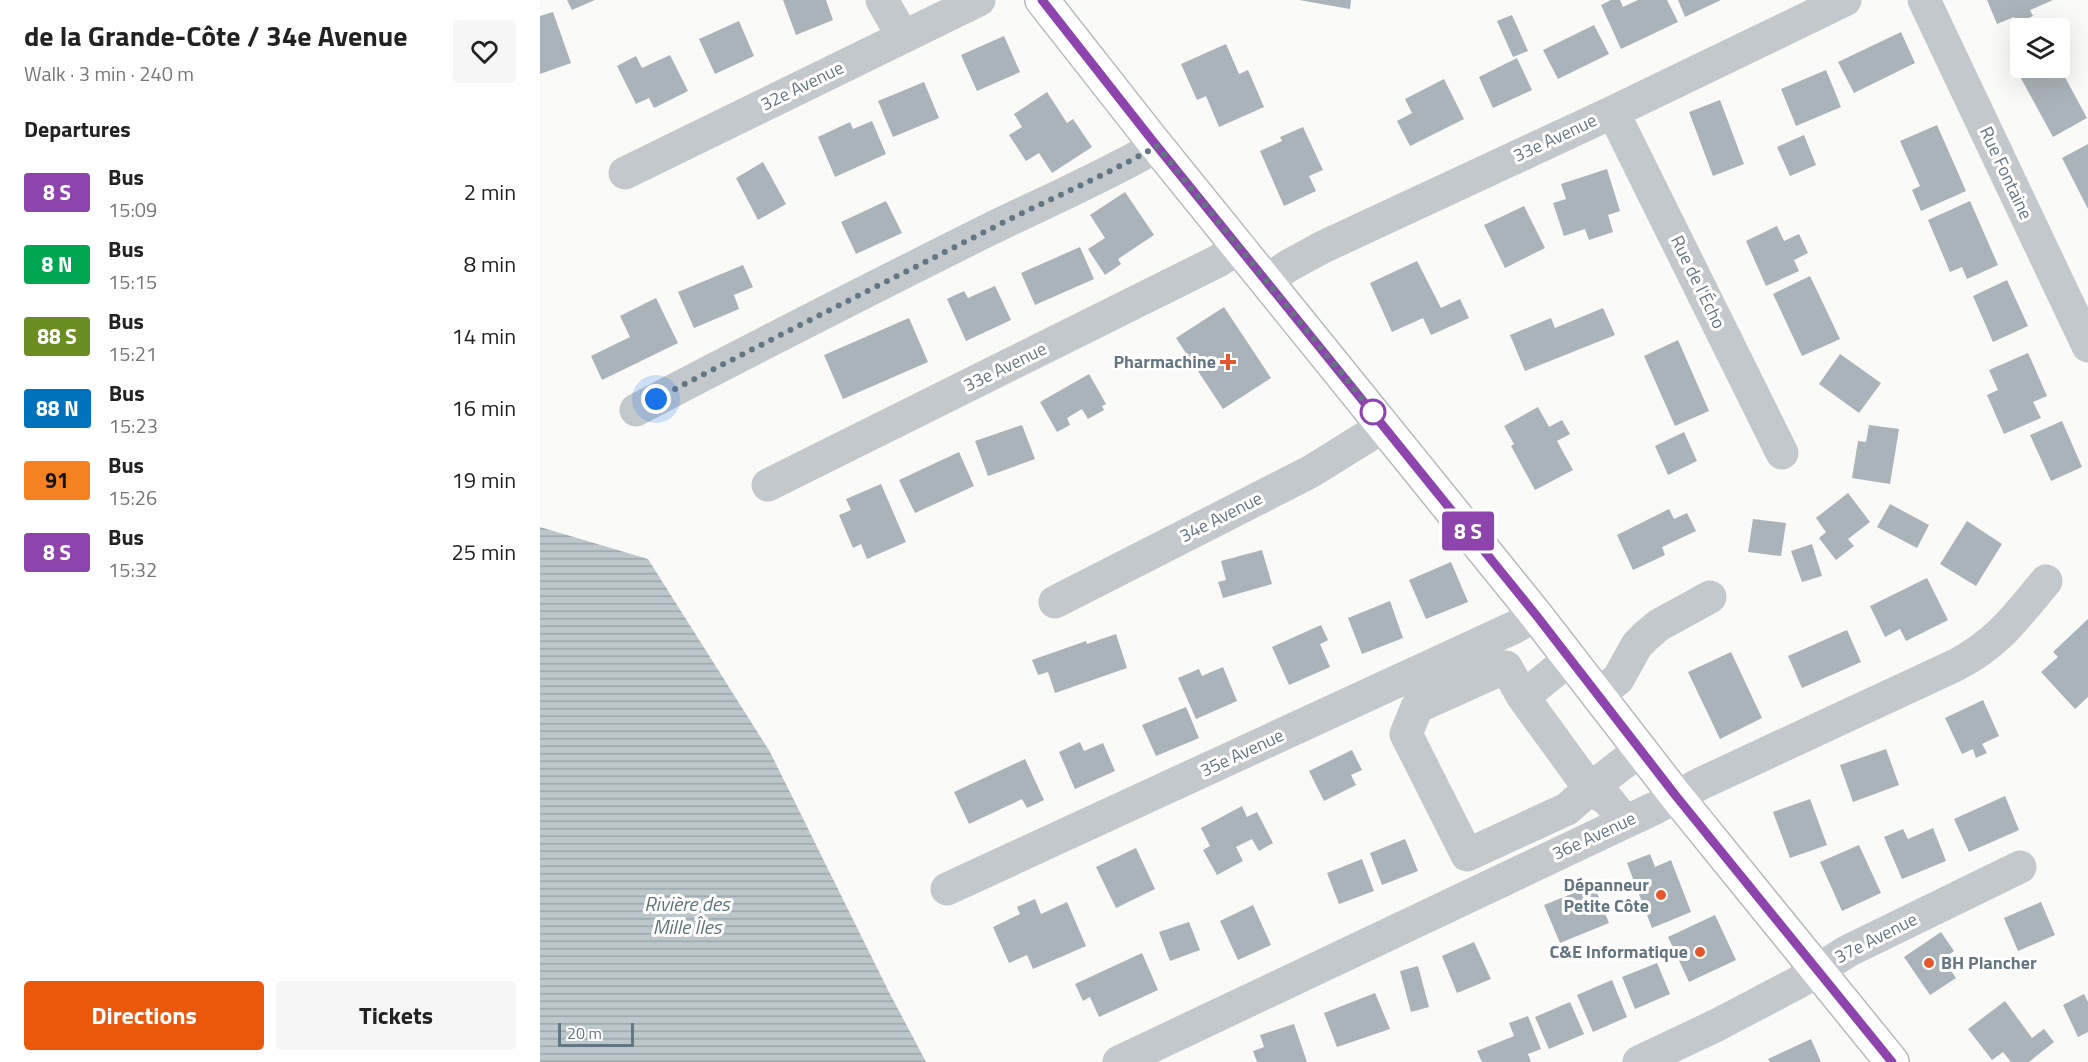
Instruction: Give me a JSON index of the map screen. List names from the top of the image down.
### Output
{
  "streets": {
    "street": [
      "32e Avenue",
      "33e Avenue",
      "Rue Fontaine",
      "Rue de l'Écho",
      "34e Avenue",
      "35e Avenue",
      "36e Avenue",
      "37e Avenue"
    ]
  },
  "crossings": [
    ["33e Avenue", "Rue de l'Écho"]
  ],
  "water": ["Rivière des Mille Îles"],
  "places": {
    "health": ["Pharmachine"],
    "other": ["Dépanneur Petite Côte", "C&E Informatique", "BH Plancher"]
  },
  "scale_bar": "20 m",
  "page": {
    "heading": [
      ["de la Grande-Côte / 34e Avenue", "Walk · 3 min · 240 m"],
      "Departures"
    ],
    "on_map": "8 S",
    "list": [
      {
        "mark": "8 S",
        "name": "Bus",
        "note": "15:09",
        "value": "2 min"
      },
      {
        "mark": "8 N",
        "name": "Bus",
        "note": "15:15",
        "value": "8 min"
      },
      {
        "mark": "88 S",
        "name": "Bus",
        "note": "15:21",
        "value": "14 min"
      },
      {
        "mark": "88 N",
        "name": "Bus",
        "note": "15:23",
        "value": "16 min"
      },
      {
        "mark": "91",
        "name": "Bus",
        "note": "15:26",
        "value": "19 min"
      },
      {
        "mark": "8 S",
        "name": "Bus",
        "note": "15:32",
        "value": "25 min"
      }
    ],
    "buttons": ["Directions", "Tickets"],
    "scale": "20 m"
  }
}
